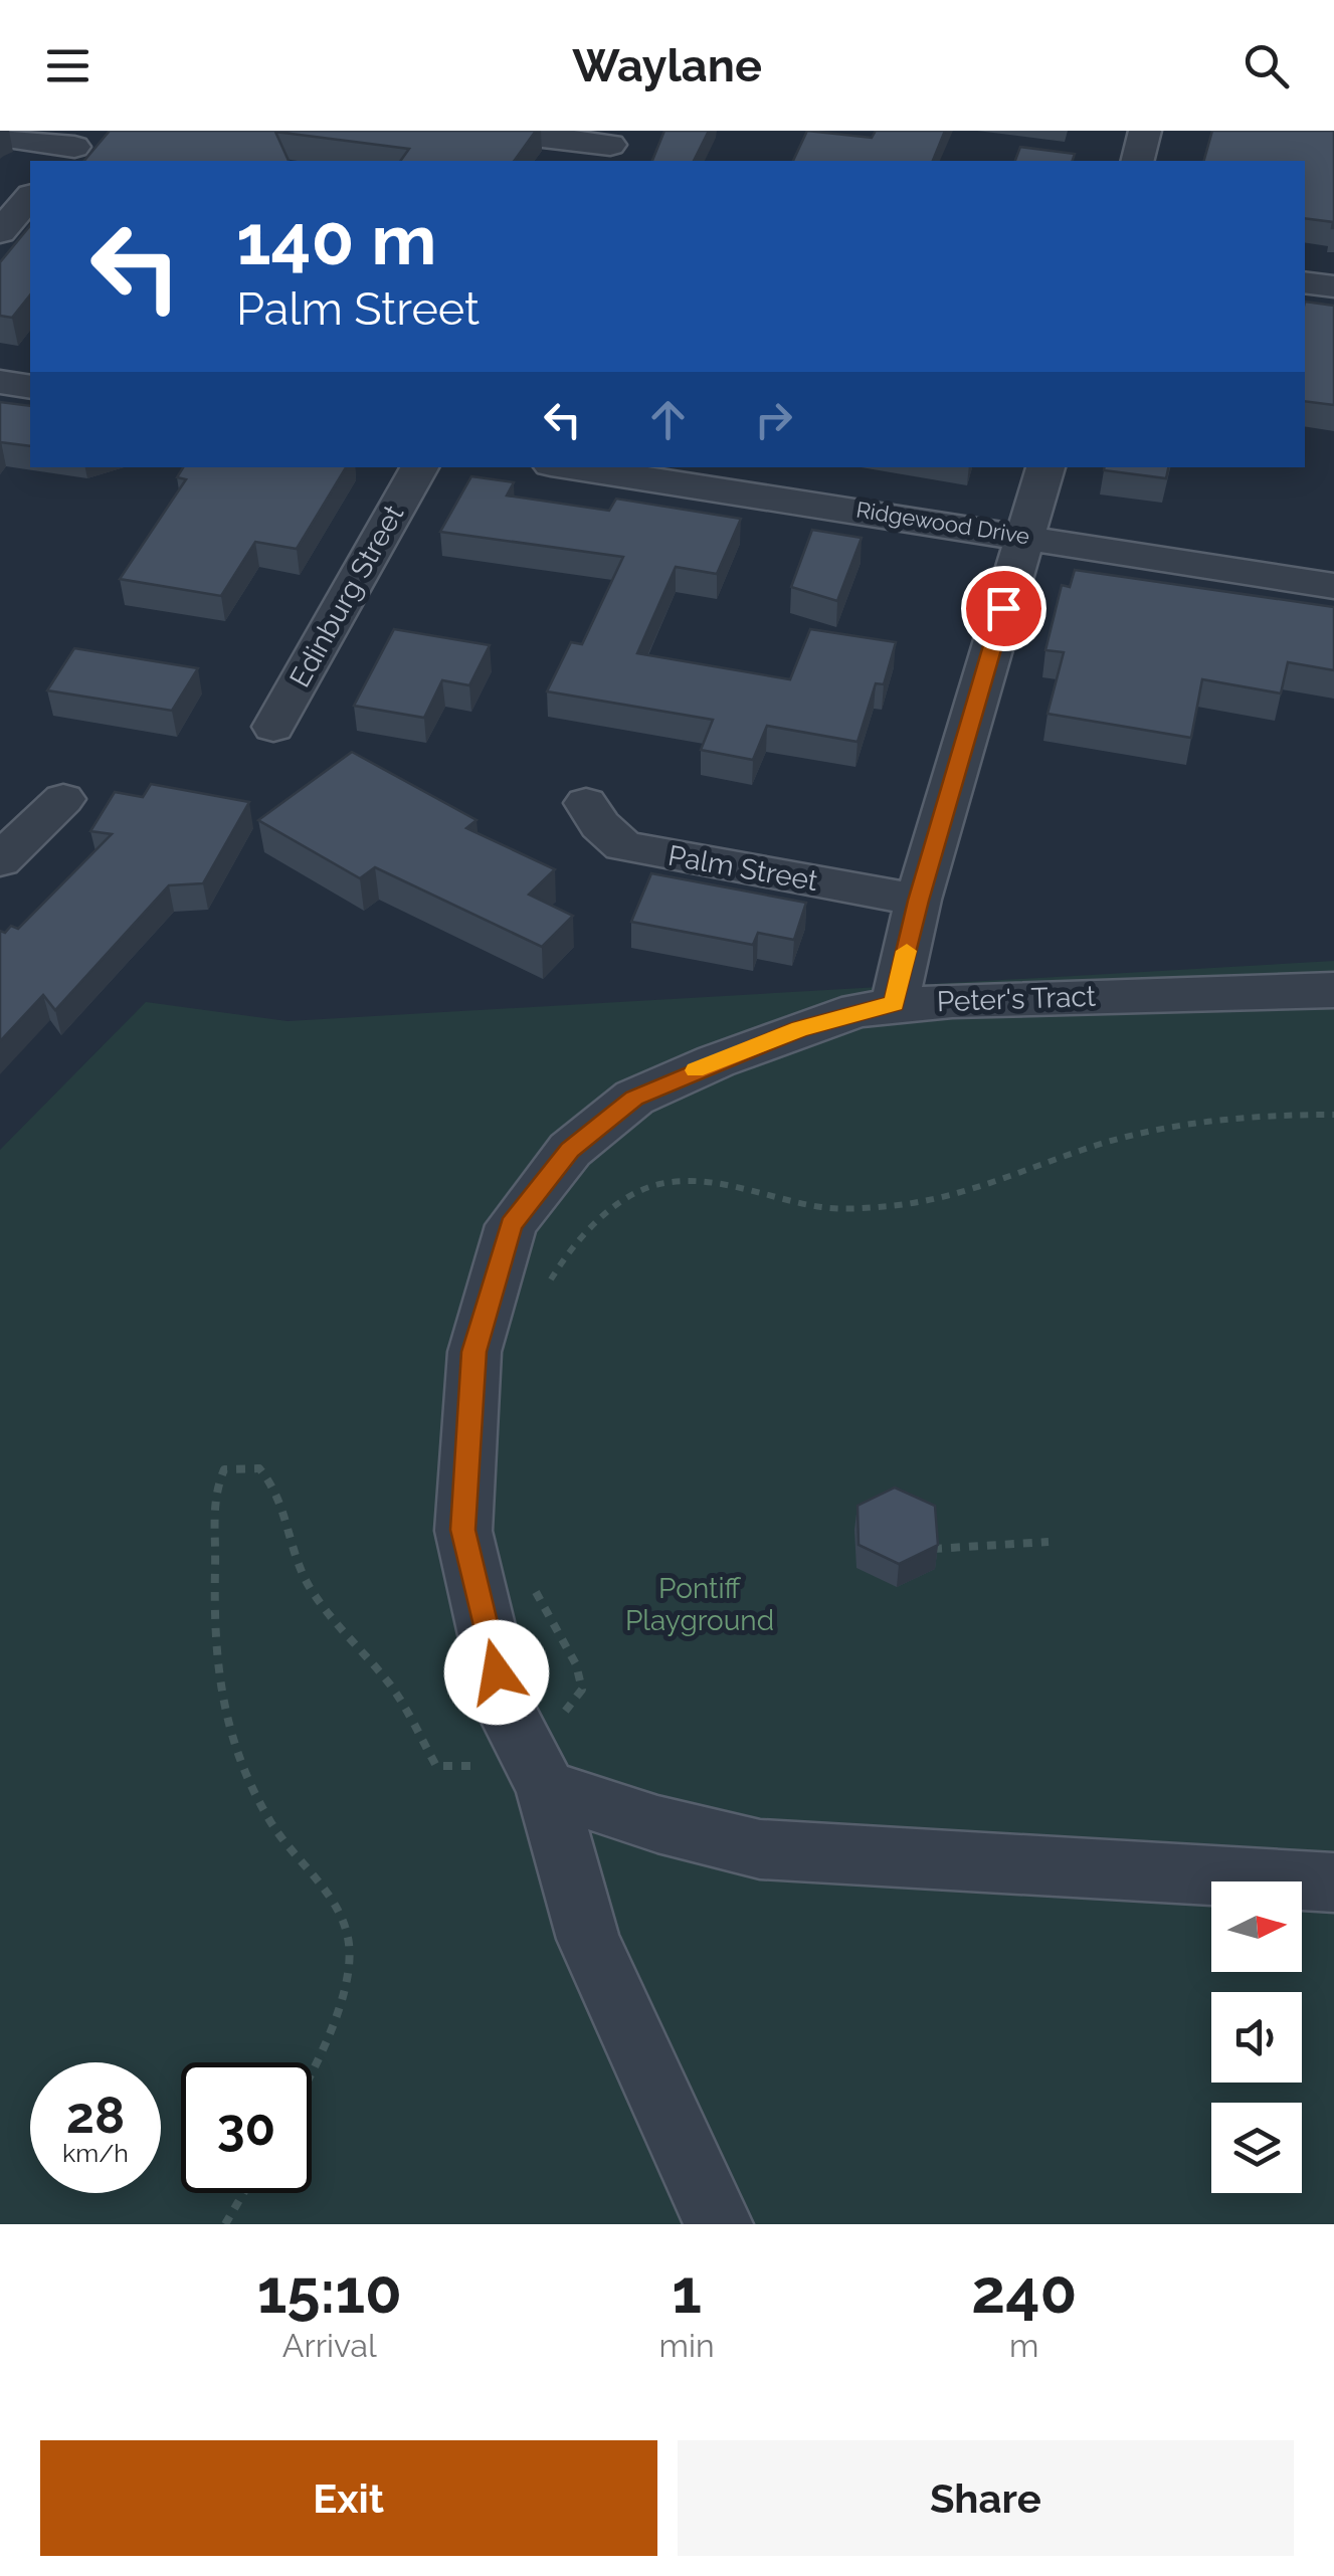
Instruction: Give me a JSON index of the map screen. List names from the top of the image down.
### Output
{
  "streets": {
    "street": [
      "Ridgewood Drive",
      "Edinburg Street",
      "Palm Street",
      "Peter's Tract"
    ]
  },
  "parks": ["Pontiff Playground"],
  "north": "right",
  "page": {
    "header": "Waylane",
    "turn": ["140 m", "Palm Street"],
    "speed": "28 km/h",
    "limit": "30",
    "eta": [
      "15:10",
      "Arrival",
      "1",
      "min",
      "240",
      "m"
    ],
    "buttons": ["Exit", "Share"]
  }
}
